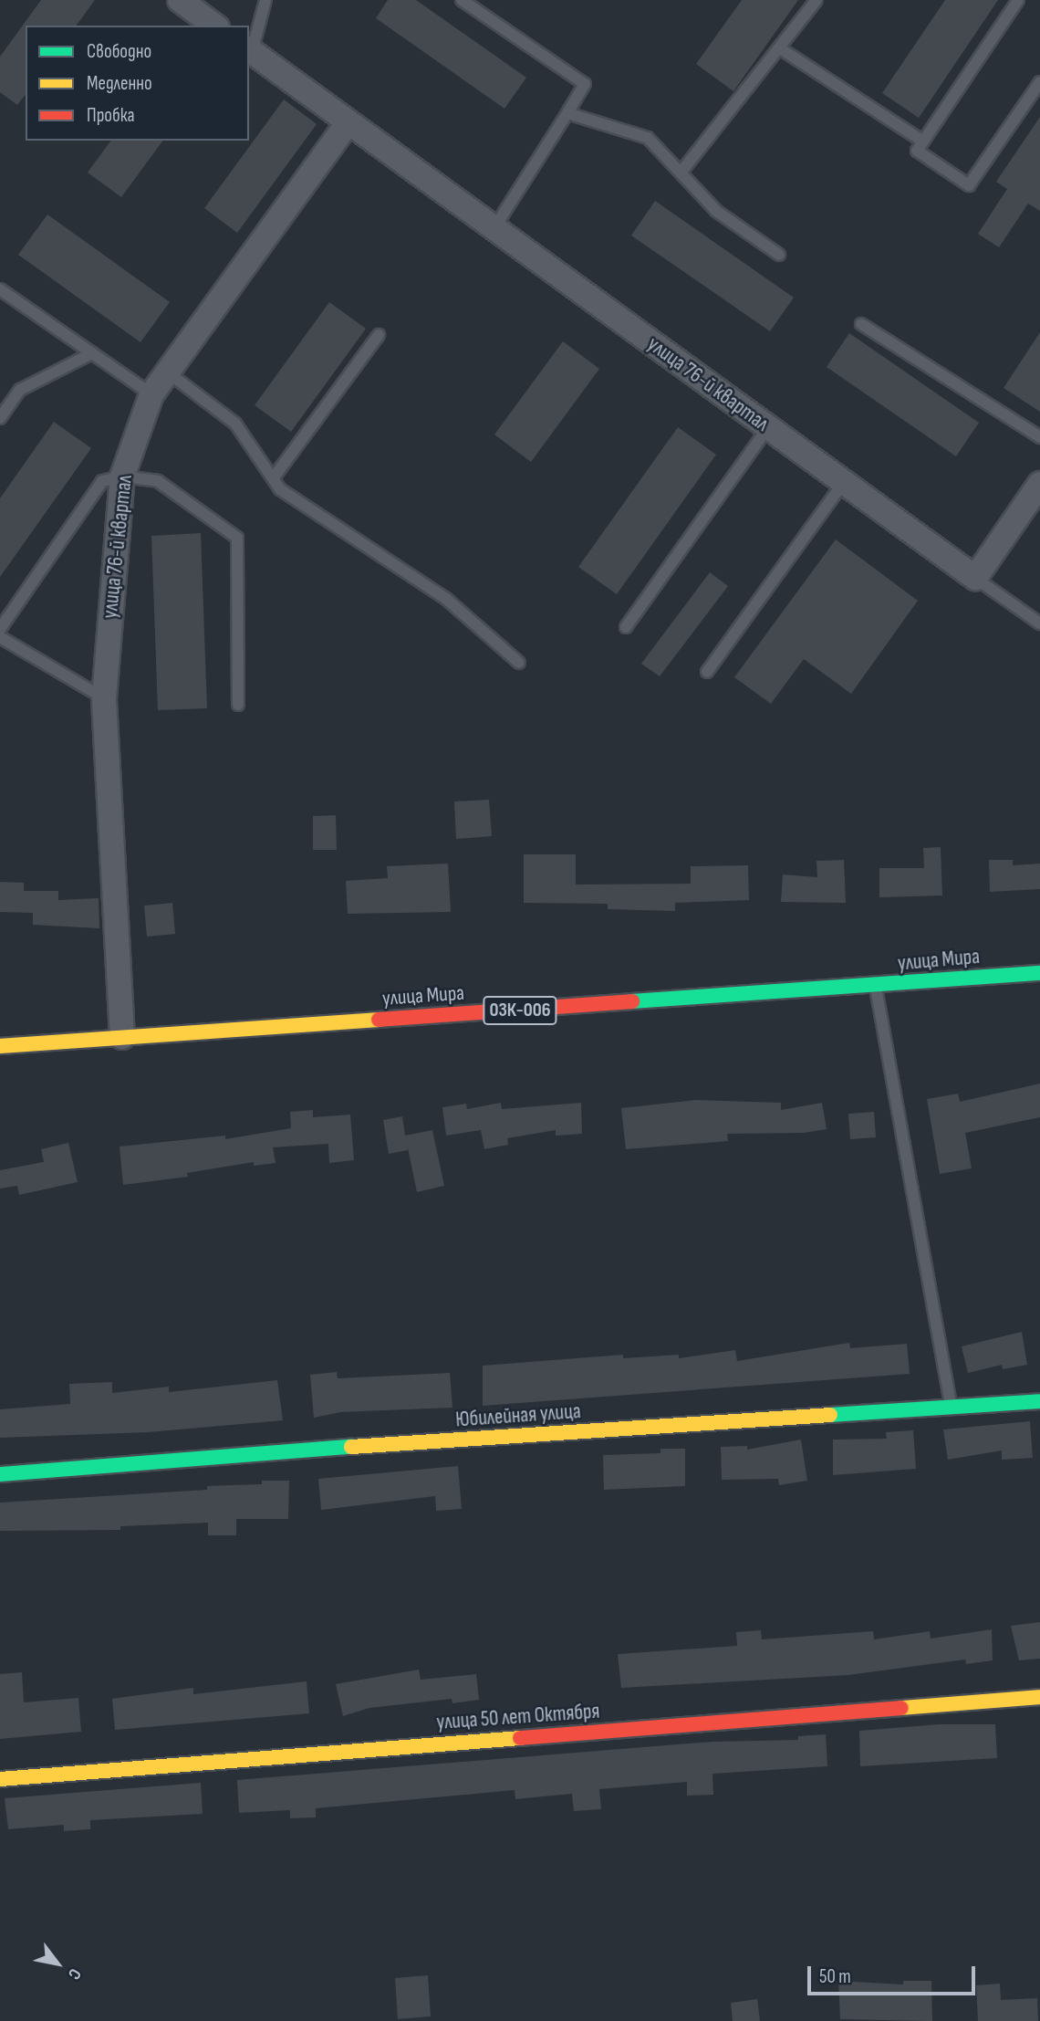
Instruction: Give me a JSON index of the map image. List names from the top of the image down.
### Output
{
  "streets": {
    "street": [
      "улица 76-й квартал",
      "улица Мира",
      "03К-006",
      "Юбилейная улица",
      "улица 50 лет Октября"
    ]
  },
  "crossings": [
    ["улица 76-й квартал", "улица Мира"]
  ],
  "legend": ["Свободно", "Медленно", "Пробка"],
  "scale_bar": "50 m",
  "north": "bottom right"
}
